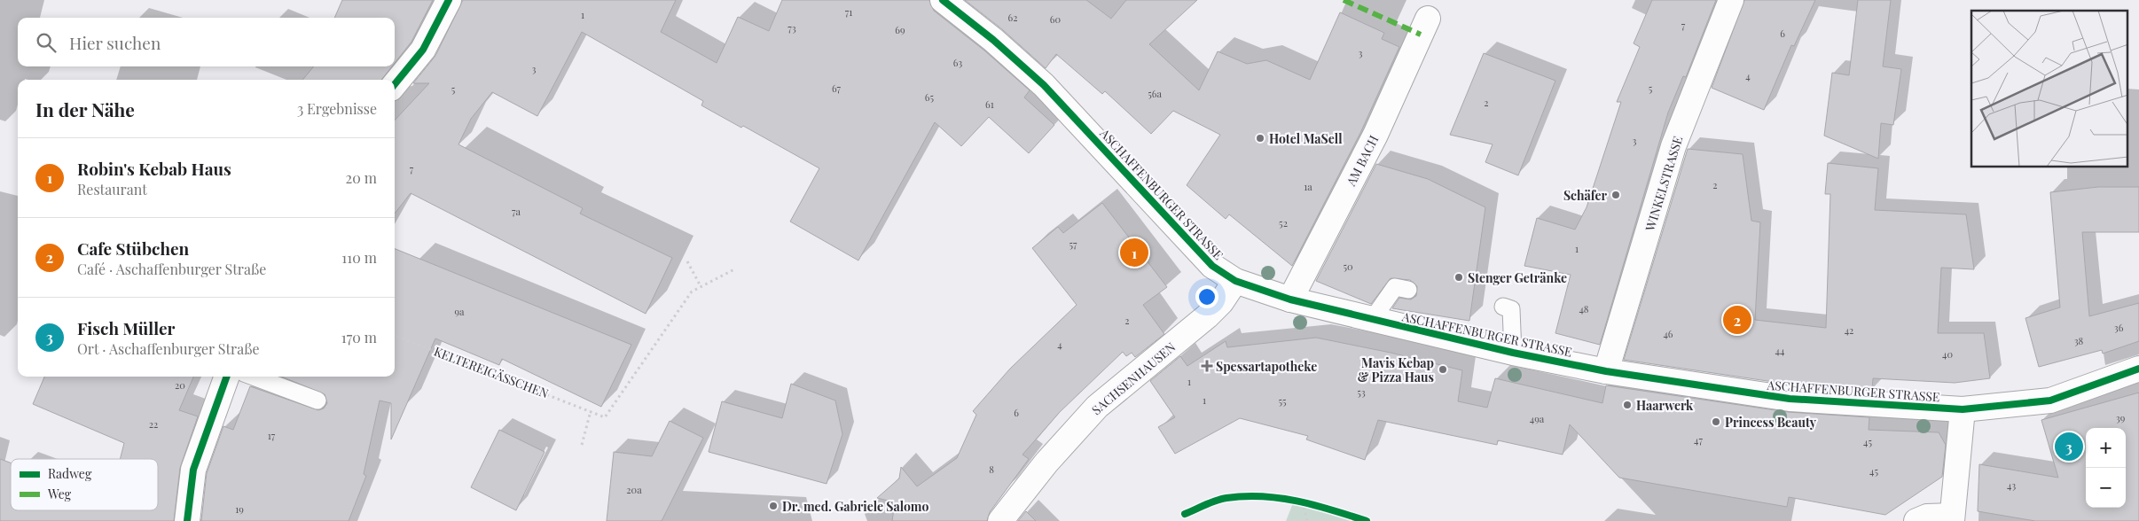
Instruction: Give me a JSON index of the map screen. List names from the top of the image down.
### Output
{
  "streets": {
    "street": [
      "AM BACH",
      "WINKELSTRASSE",
      "ASCHAFFENBURGER STRASSE",
      "SACHSENHAUSEN"
    ],
    "path": ["KELTEREIGÄSSCHEN"]
  },
  "crossings": [
    ["AM BACH", "ASCHAFFENBURGER STRASSE"],
    ["WINKELSTRASSE", "ASCHAFFENBURGER STRASSE"],
    ["ASCHAFFENBURGER STRASSE", "SACHSENHAUSEN"]
  ],
  "places": {
    "other": [
      "Hotel MaSell",
      "Schäfer",
      "Stenger Getränke",
      "Mavis Kebap & Pizza Haus",
      "Haarwerk",
      "Princess Beauty",
      "Dr. med. Gabriele Salomo"
    ],
    "health": ["Spessartapotheke"]
  },
  "house_numbers": [
    "71",
    "1",
    "62",
    "60",
    "7",
    "73",
    "69",
    "6",
    "3",
    "63",
    "3",
    "4",
    "67",
    "5",
    "5",
    "56a",
    "65",
    "2",
    "61",
    "3",
    "7",
    "2",
    "1a",
    "7a",
    "52",
    "57",
    "1",
    "50",
    "48",
    "9a",
    "2",
    "36",
    "42",
    "46",
    "38",
    "4",
    "44",
    "40",
    "1",
    "20",
    "53",
    "1",
    "55",
    "6",
    "39",
    "49a",
    "22",
    "17",
    "47",
    "45",
    "8",
    "45",
    "43",
    "20a",
    "19"
  ],
  "legend": ["Radweg", "Weg"],
  "page": {
    "search": "Hier suchen",
    "heading": ["In der Nähe", "3 Ergebnisse"],
    "list": [
      {
        "mark": "1",
        "name": "Robin's Kebab Haus",
        "note": "Restaurant",
        "value": "20 m"
      },
      {
        "mark": "2",
        "name": "Cafe Stübchen",
        "note": "Café · Aschaffenburger Straße",
        "value": "110 m"
      },
      {
        "mark": "3",
        "name": "Fisch Müller",
        "note": "Ort · Aschaffenburger Straße",
        "value": "170 m"
      }
    ],
    "pins": ["1", "2", "3"],
    "map_buttons": ["+", "−"]
  }
}
